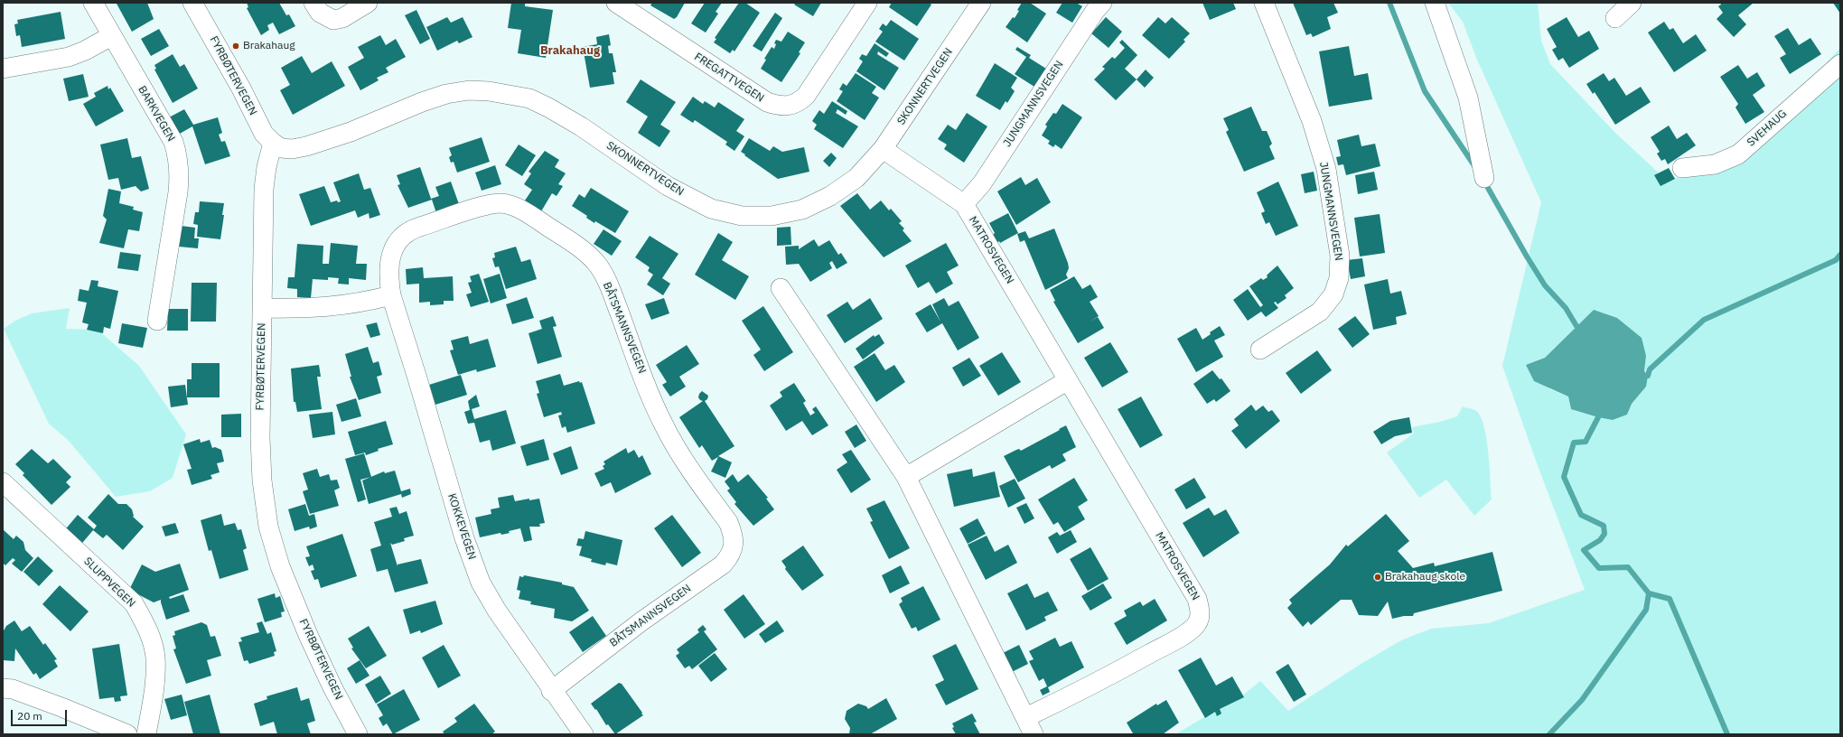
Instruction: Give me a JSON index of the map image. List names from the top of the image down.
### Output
{
  "streets": {
    "street": [
      "FYRBØTERVEGEN",
      "FREGATTVEGEN",
      "SKONNERTVEGEN",
      "JUNGMANNSVEGEN",
      "BARKVEGEN",
      "SVEHAUG",
      "MATROSVEGEN",
      "BÅTSMANNSVEGEN",
      "KOKKEVEGEN",
      "SLUPPVEGEN"
    ]
  },
  "crossings": [
    ["FYRBØTERVEGEN", "SKONNERTVEGEN"],
    ["SKONNERTVEGEN", "MATROSVEGEN"],
    ["JUNGMANNSVEGEN", "MATROSVEGEN"],
    ["BÅTSMANNSVEGEN", "KOKKEVEGEN"]
  ],
  "districts": ["Brakahaug"],
  "places": ["Brakahaug", "Brakahaug skole"],
  "scale_bar": "20 m"
}
